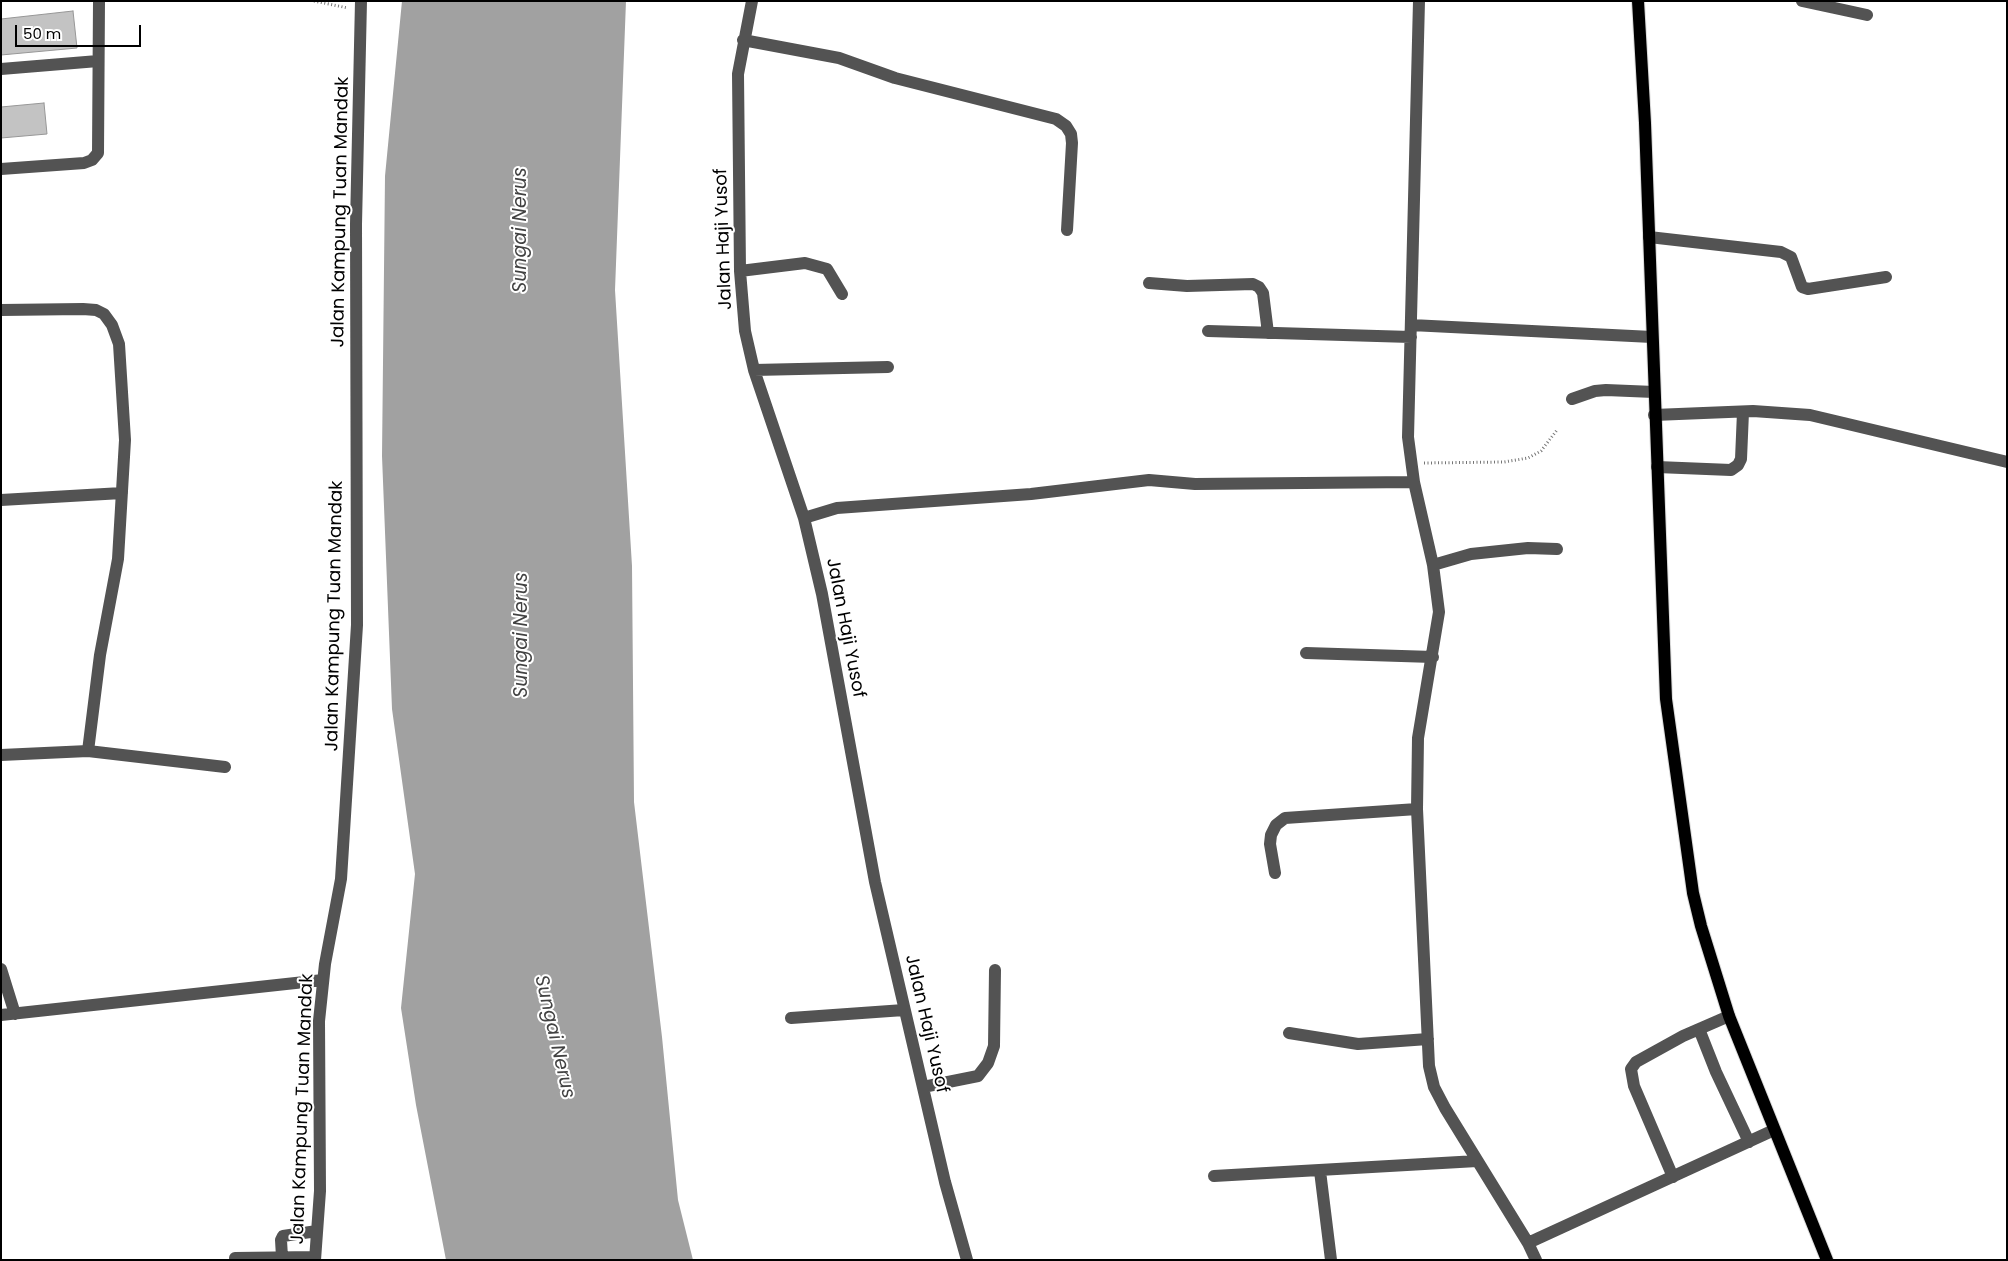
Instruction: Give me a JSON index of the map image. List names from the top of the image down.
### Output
{
  "streets": {
    "street": ["Jalan Kampung Tuan Mandak", "Jalan Haji Yusof"]
  },
  "water": ["Sungai Nerus"],
  "scale_bar": "50 m"
}
